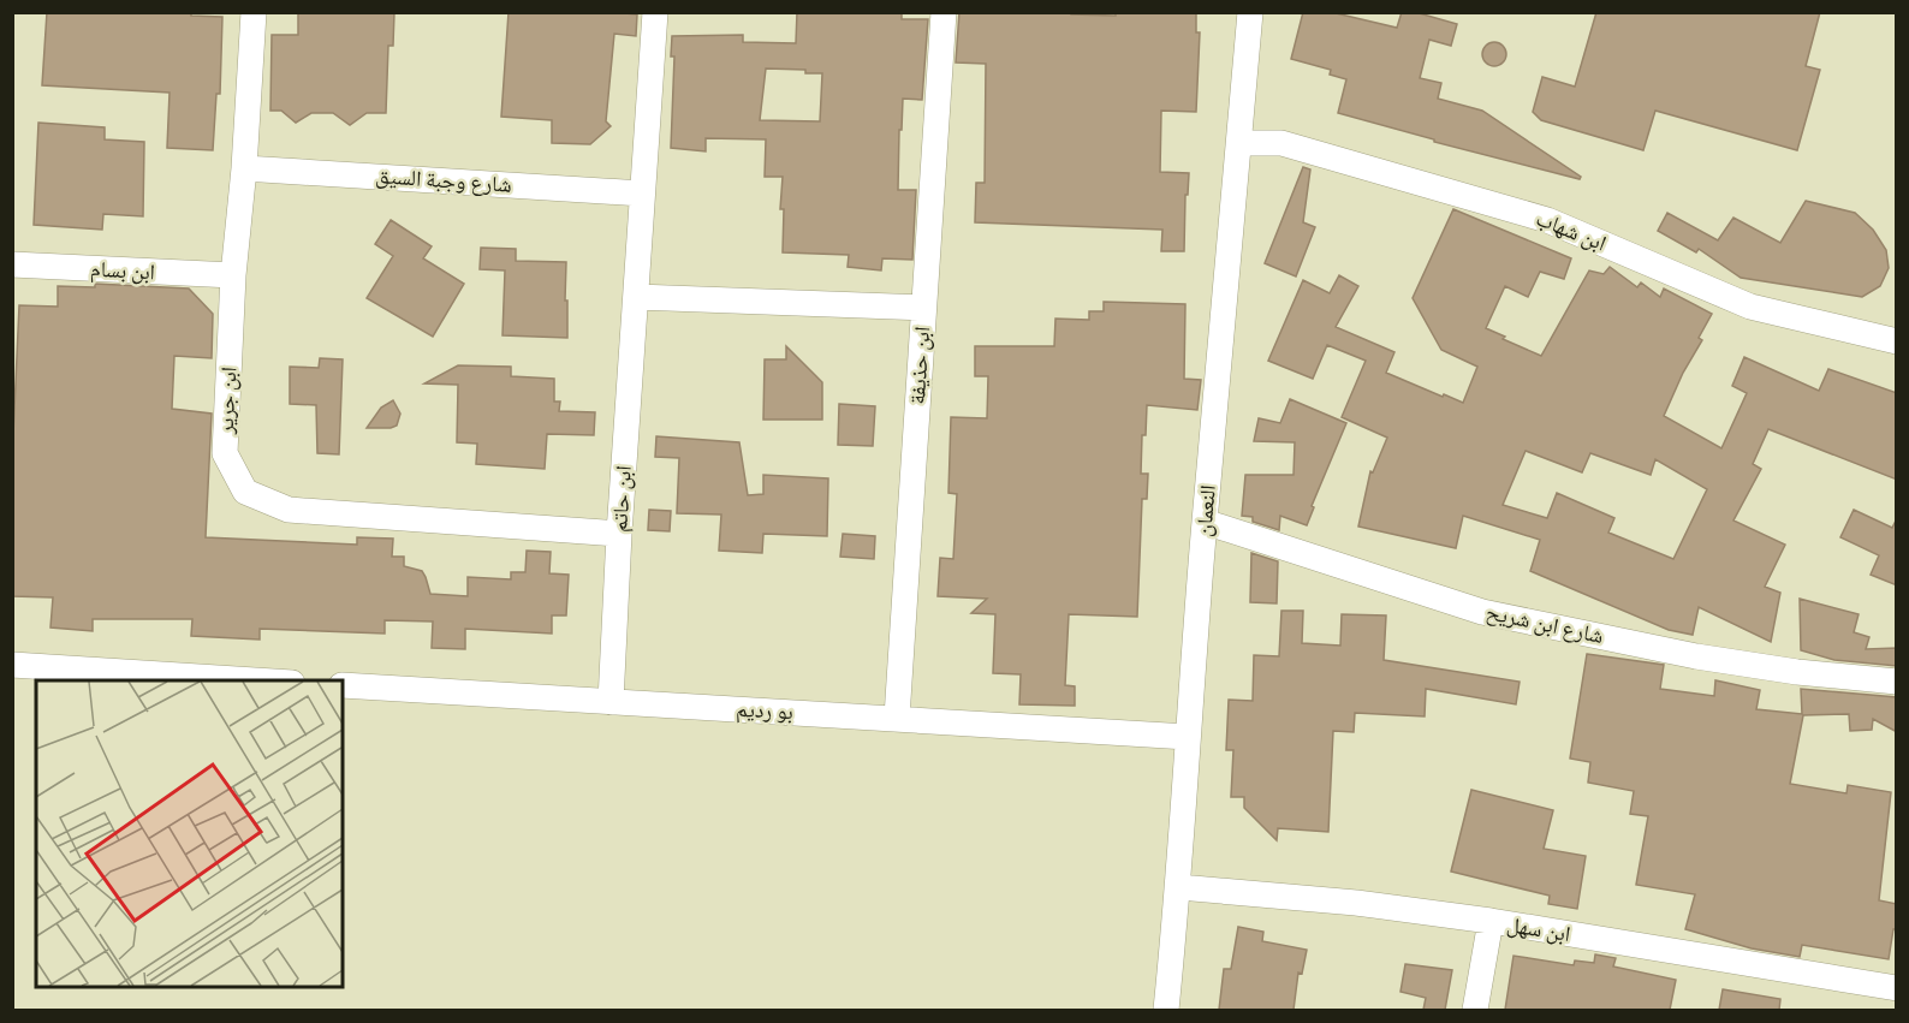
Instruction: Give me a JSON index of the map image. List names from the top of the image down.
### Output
{
  "streets": {
    "street": [
      "شارع وجبة السيق",
      "ابن شهاب",
      "ابن بسام",
      "ابن حذيفة",
      "ابن جرير",
      "ابن حاتم",
      "النعمان",
      "شارع ابن شريح",
      "بو رديم",
      "ابن سهل"
    ]
  },
  "crossings": [
    ["شارع وجبة السيق", "ابن جرير"],
    ["شارع وجبة السيق", "ابن حاتم"],
    ["ابن شهاب", "النعمان"],
    ["ابن بسام", "ابن جرير"],
    ["ابن حذيفة", "بو رديم"],
    ["ابن جرير", "ابن حاتم"],
    ["ابن حاتم", "بو رديم"],
    ["النعمان", "شارع ابن شريح"],
    ["النعمان", "بو رديم"],
    ["النعمان", "ابن سهل"]
  ]
}
